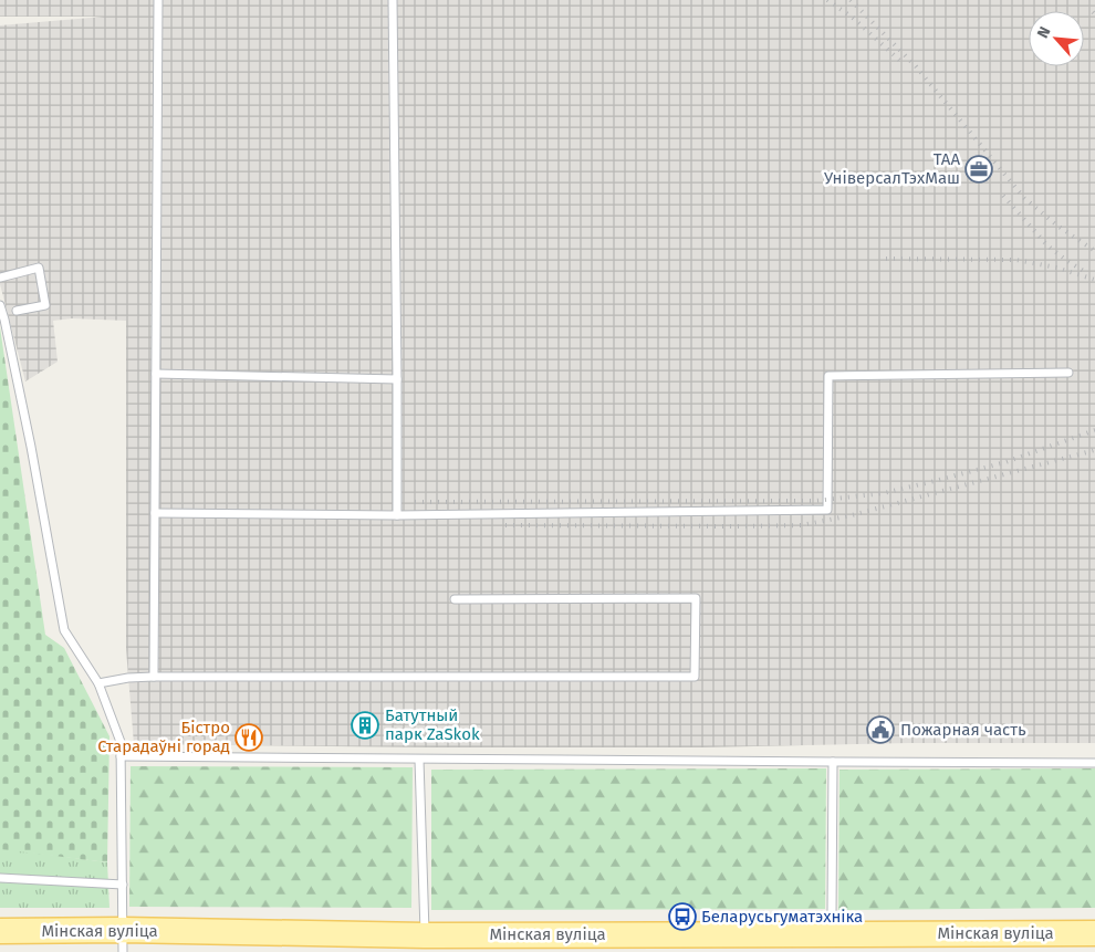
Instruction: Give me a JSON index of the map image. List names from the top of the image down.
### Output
{
  "streets": {
    "main road": ["Мінская вуліца"]
  },
  "places": {
    "office": ["ТАА УніверсалТэхМаш"],
    "building": ["Батутный парк ZaSkok"],
    "public building": ["Пожарная часть"],
    "restaurant": ["Бістро Старадаўні горад"],
    "bus stop": ["Беларусьгуматэхніка"]
  },
  "north": "top left"
}
